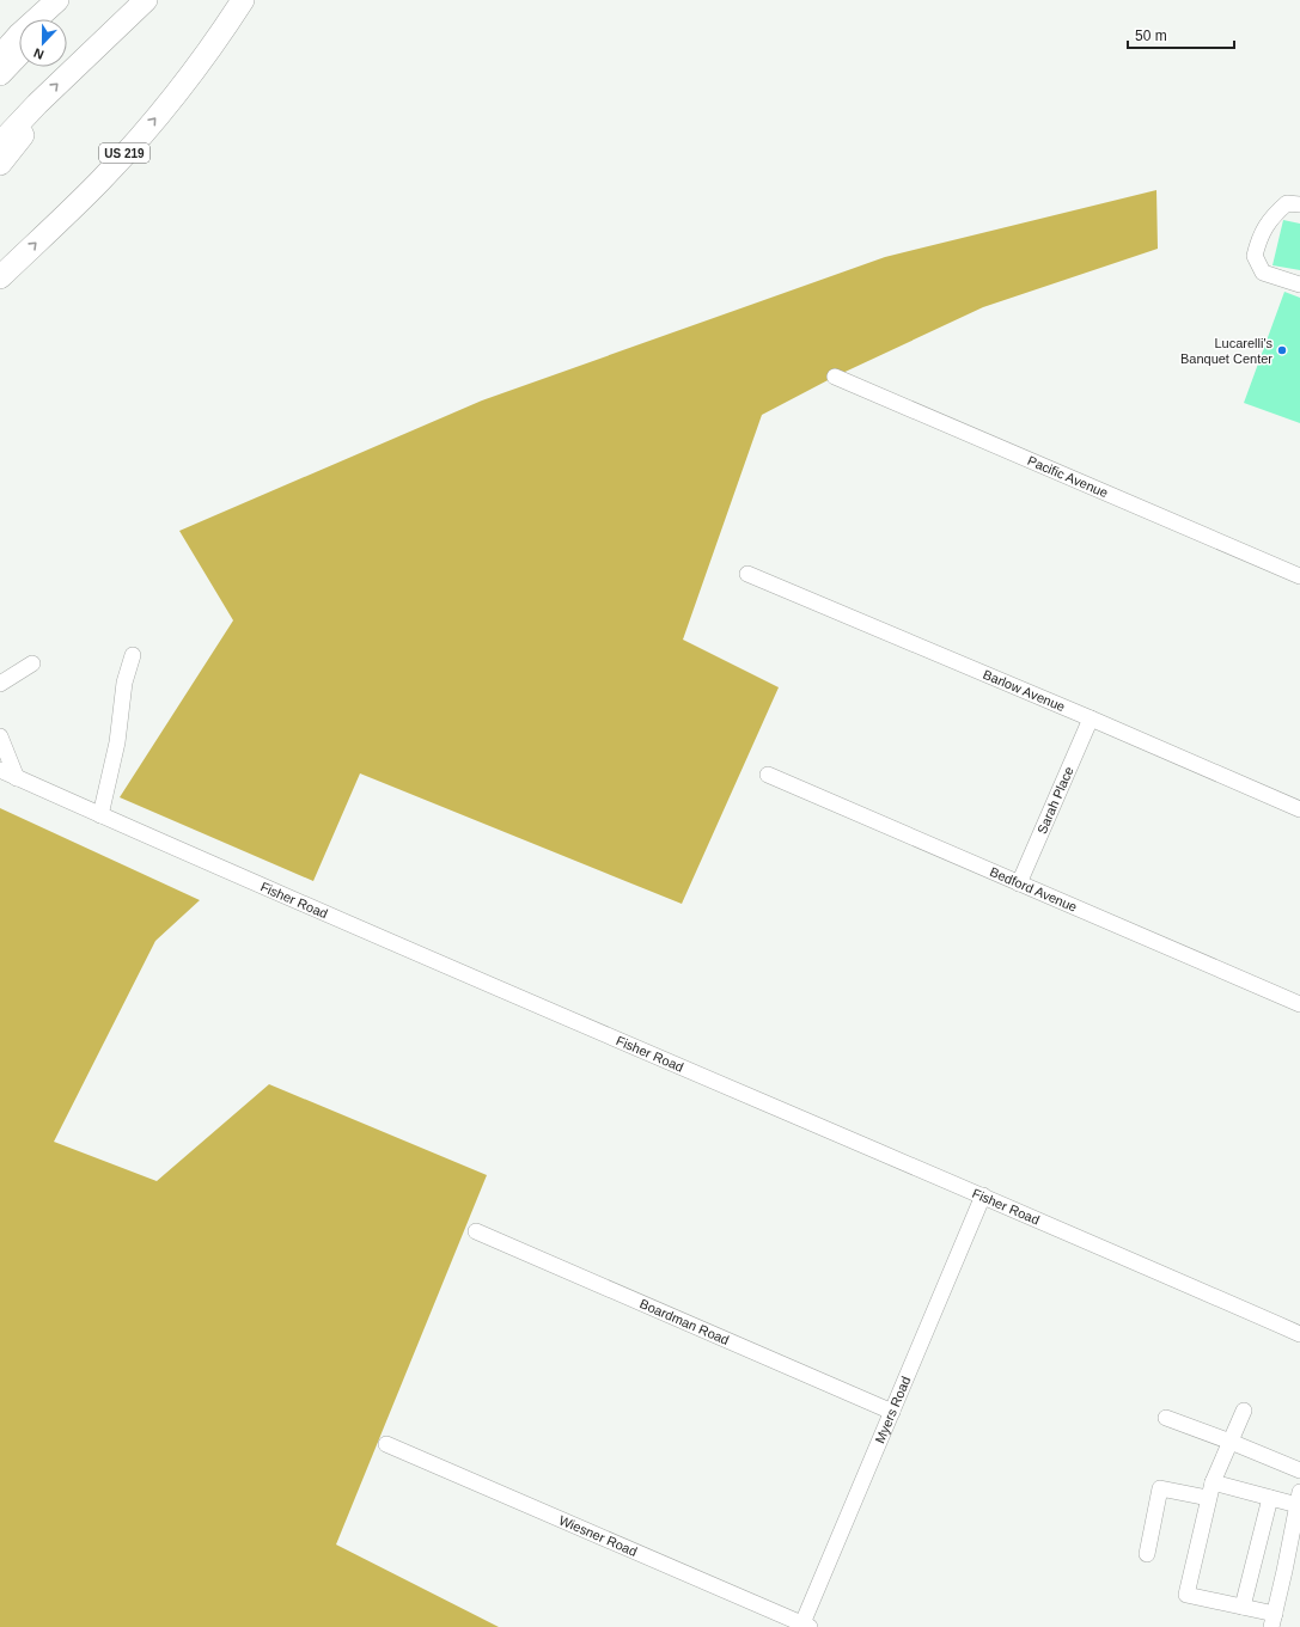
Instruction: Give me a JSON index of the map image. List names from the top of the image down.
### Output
{
  "streets": {
    "highway": ["US 219"],
    "street": [
      "Pacific Avenue",
      "Barlow Avenue",
      "Sarah Place",
      "Bedford Avenue",
      "Fisher Road",
      "Boardman Road",
      "Myers Road",
      "Wiesner Road"
    ]
  },
  "crossings": [
    ["Barlow Avenue", "Sarah Place"],
    ["Sarah Place", "Bedford Avenue"],
    ["Fisher Road", "Myers Road"],
    ["Boardman Road", "Myers Road"],
    ["Myers Road", "Wiesner Road"]
  ],
  "places": ["Lucarelli's Banquet Center"],
  "scale_bar": "50 m",
  "north": "bottom"
}
